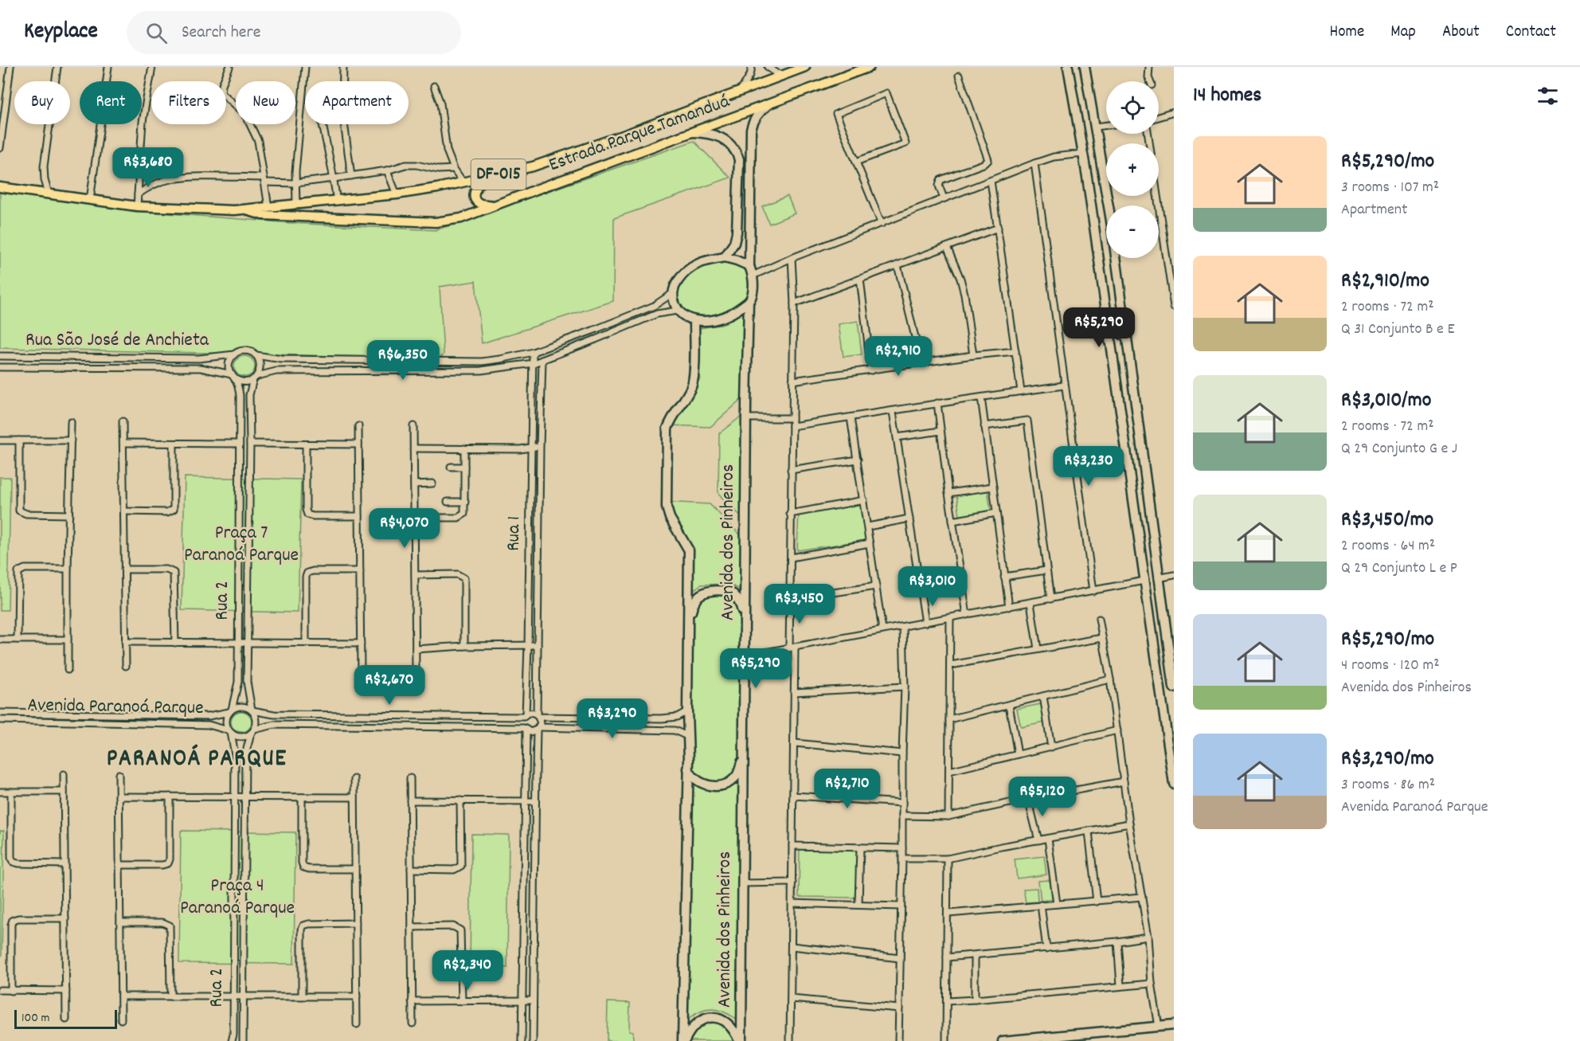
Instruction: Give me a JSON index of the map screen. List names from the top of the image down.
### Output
{
  "streets": {
    "main road": ["Estrada Parque Tamanduá", "DF-015"],
    "street": [
      "Rua São José de Anchieta",
      "Rua 1",
      "Avenida dos Pinheiros",
      "Rua 2",
      "Avenida Paranoá Parque"
    ]
  },
  "crossings": [
    ["Rua São José de Anchieta", "Rua 1"],
    ["Rua São José de Anchieta", "Avenida dos Pinheiros"],
    ["Rua São José de Anchieta", "Rua 2"],
    ["Rua 1", "Avenida Paranoá Parque"],
    ["Avenida dos Pinheiros", "Avenida Paranoá Parque"],
    ["Rua 2", "Avenida Paranoá Parque"]
  ],
  "districts": ["PARANOÁ PARQUE"],
  "parks": ["Praça 7 Paranoá Parque", "Praça 4 Paranoá Parque"],
  "scale_bar": "100 m",
  "page": {
    "header": "Keyplace",
    "search": "Search here",
    "nav": [
      "Home",
      "Map",
      "About",
      "Contact"
    ],
    "heading": "14 homes",
    "map_buttons": ["+", "−"],
    "chip": [
      "Buy",
      "Rent",
      "Filters",
      "New",
      "Apartment"
    ],
    "list": [
      {
        "name": "R$5,290/mo",
        "note": "3 rooms · 107 m² · Apartment"
      },
      {
        "name": "R$2,910/mo",
        "note": "2 rooms · 72 m² · Q 31 Conjunto B e E"
      },
      {
        "name": "R$3,010/mo",
        "note": "2 rooms · 72 m² · Q 29 Conjunto G e J"
      },
      {
        "name": "R$3,450/mo",
        "note": "2 rooms · 64 m² · Q 29 Conjunto L e P"
      },
      {
        "name": "R$5,290/mo",
        "note": "4 rooms · 120 m² · Avenida dos Pinheiros"
      },
      {
        "name": "R$3,290/mo",
        "note": "3 rooms · 86 m² · Avenida Paranoá Parque"
      }
    ],
    "price": [
      "R$3,680",
      "R$5,290",
      "R$2,910",
      "R$6,350",
      "R$3,230",
      "R$4,070",
      "R$3,010",
      "R$3,450",
      "R$5,290",
      "R$2,670",
      "R$3,290",
      "R$2,710",
      "R$5,120",
      "R$2,340"
    ],
    "scale": "100 m"
  }
}
